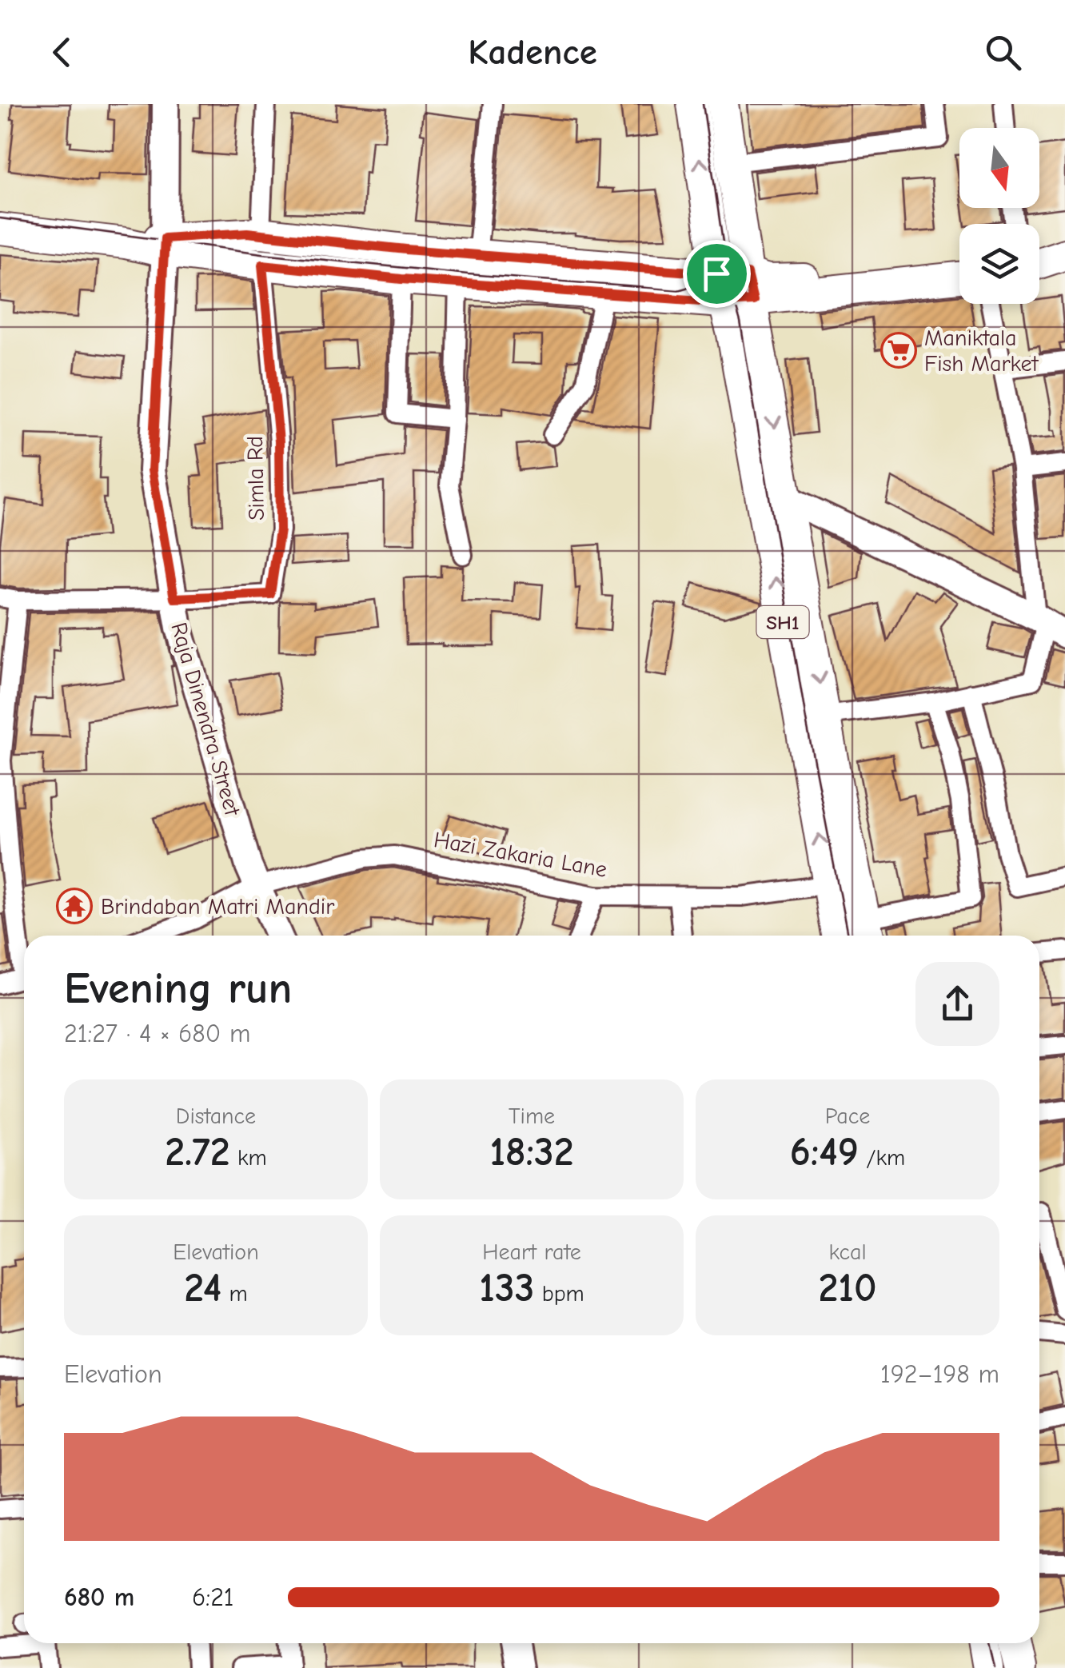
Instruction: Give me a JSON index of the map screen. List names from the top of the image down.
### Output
{
  "streets": {
    "main road": ["SH1", "Raja Dinendra Street"],
    "street": ["Simla Rd", "Hazi Zakaria Lane"]
  },
  "crossings": [
    ["Simla Rd", "Raja Dinendra Street"],
    ["SH1", "Hazi Zakaria Lane"],
    ["Raja Dinendra Street", "Hazi Zakaria Lane"]
  ],
  "places": {
    "supermarket": ["Maniktala Fish Market"],
    "temple": ["Brindaban Matri Mandir"]
  },
  "north": "bottom",
  "page": {
    "header": "Kadence",
    "heading": ["Evening run", "21:27 · 4 × 680 m"],
    "stats": [
      ["Distance", "2.72 km"],
      ["Time", "18:32"],
      ["Pace", "6:49 /km"],
      ["Elevation", "24 m"],
      ["Heart rate", "133 bpm"],
      ["kcal", "210"]
    ],
    "chart": ["Elevation", "192–198 m"],
    "list": [
      {
        "name": "680 m",
        "note": "6:21"
      }
    ]
  }
}
